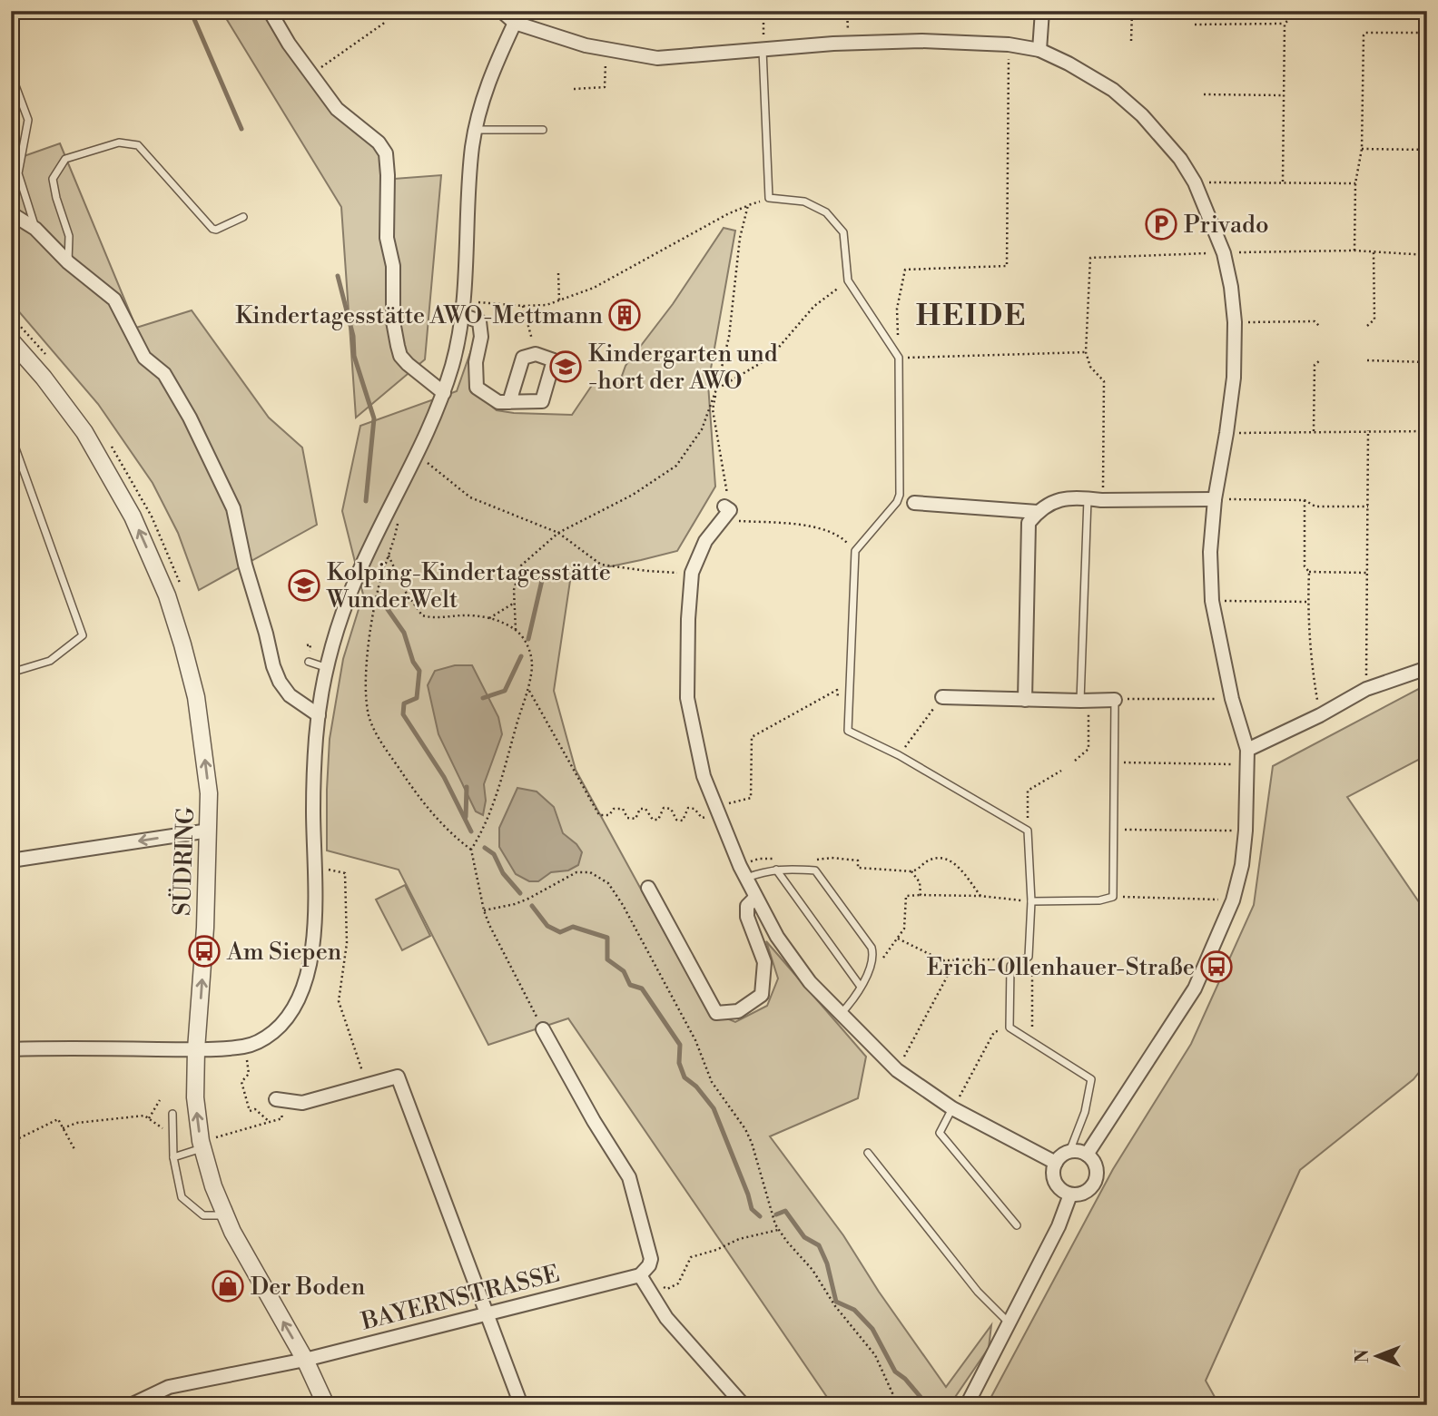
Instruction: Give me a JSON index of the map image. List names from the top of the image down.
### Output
{
  "streets": {
    "street": ["SÜDRING", "BAYERNSTRASSE"]
  },
  "crossings": [
    ["SÜDRING", "BAYERNSTRASSE"]
  ],
  "districts": ["HEIDE"],
  "places": {
    "parking": ["Privado"],
    "building": ["Kindertagesstätte AWO-Mettmann"],
    "school or university": ["Kindergarten und -hort der AWO", "Kolping-Kindertagesstätte WunderWelt"],
    "bus stop": ["Am Siepen", "Erich-Ollenhauer-Straße"],
    "shop": ["Der Boden"]
  },
  "north": "left"
}
